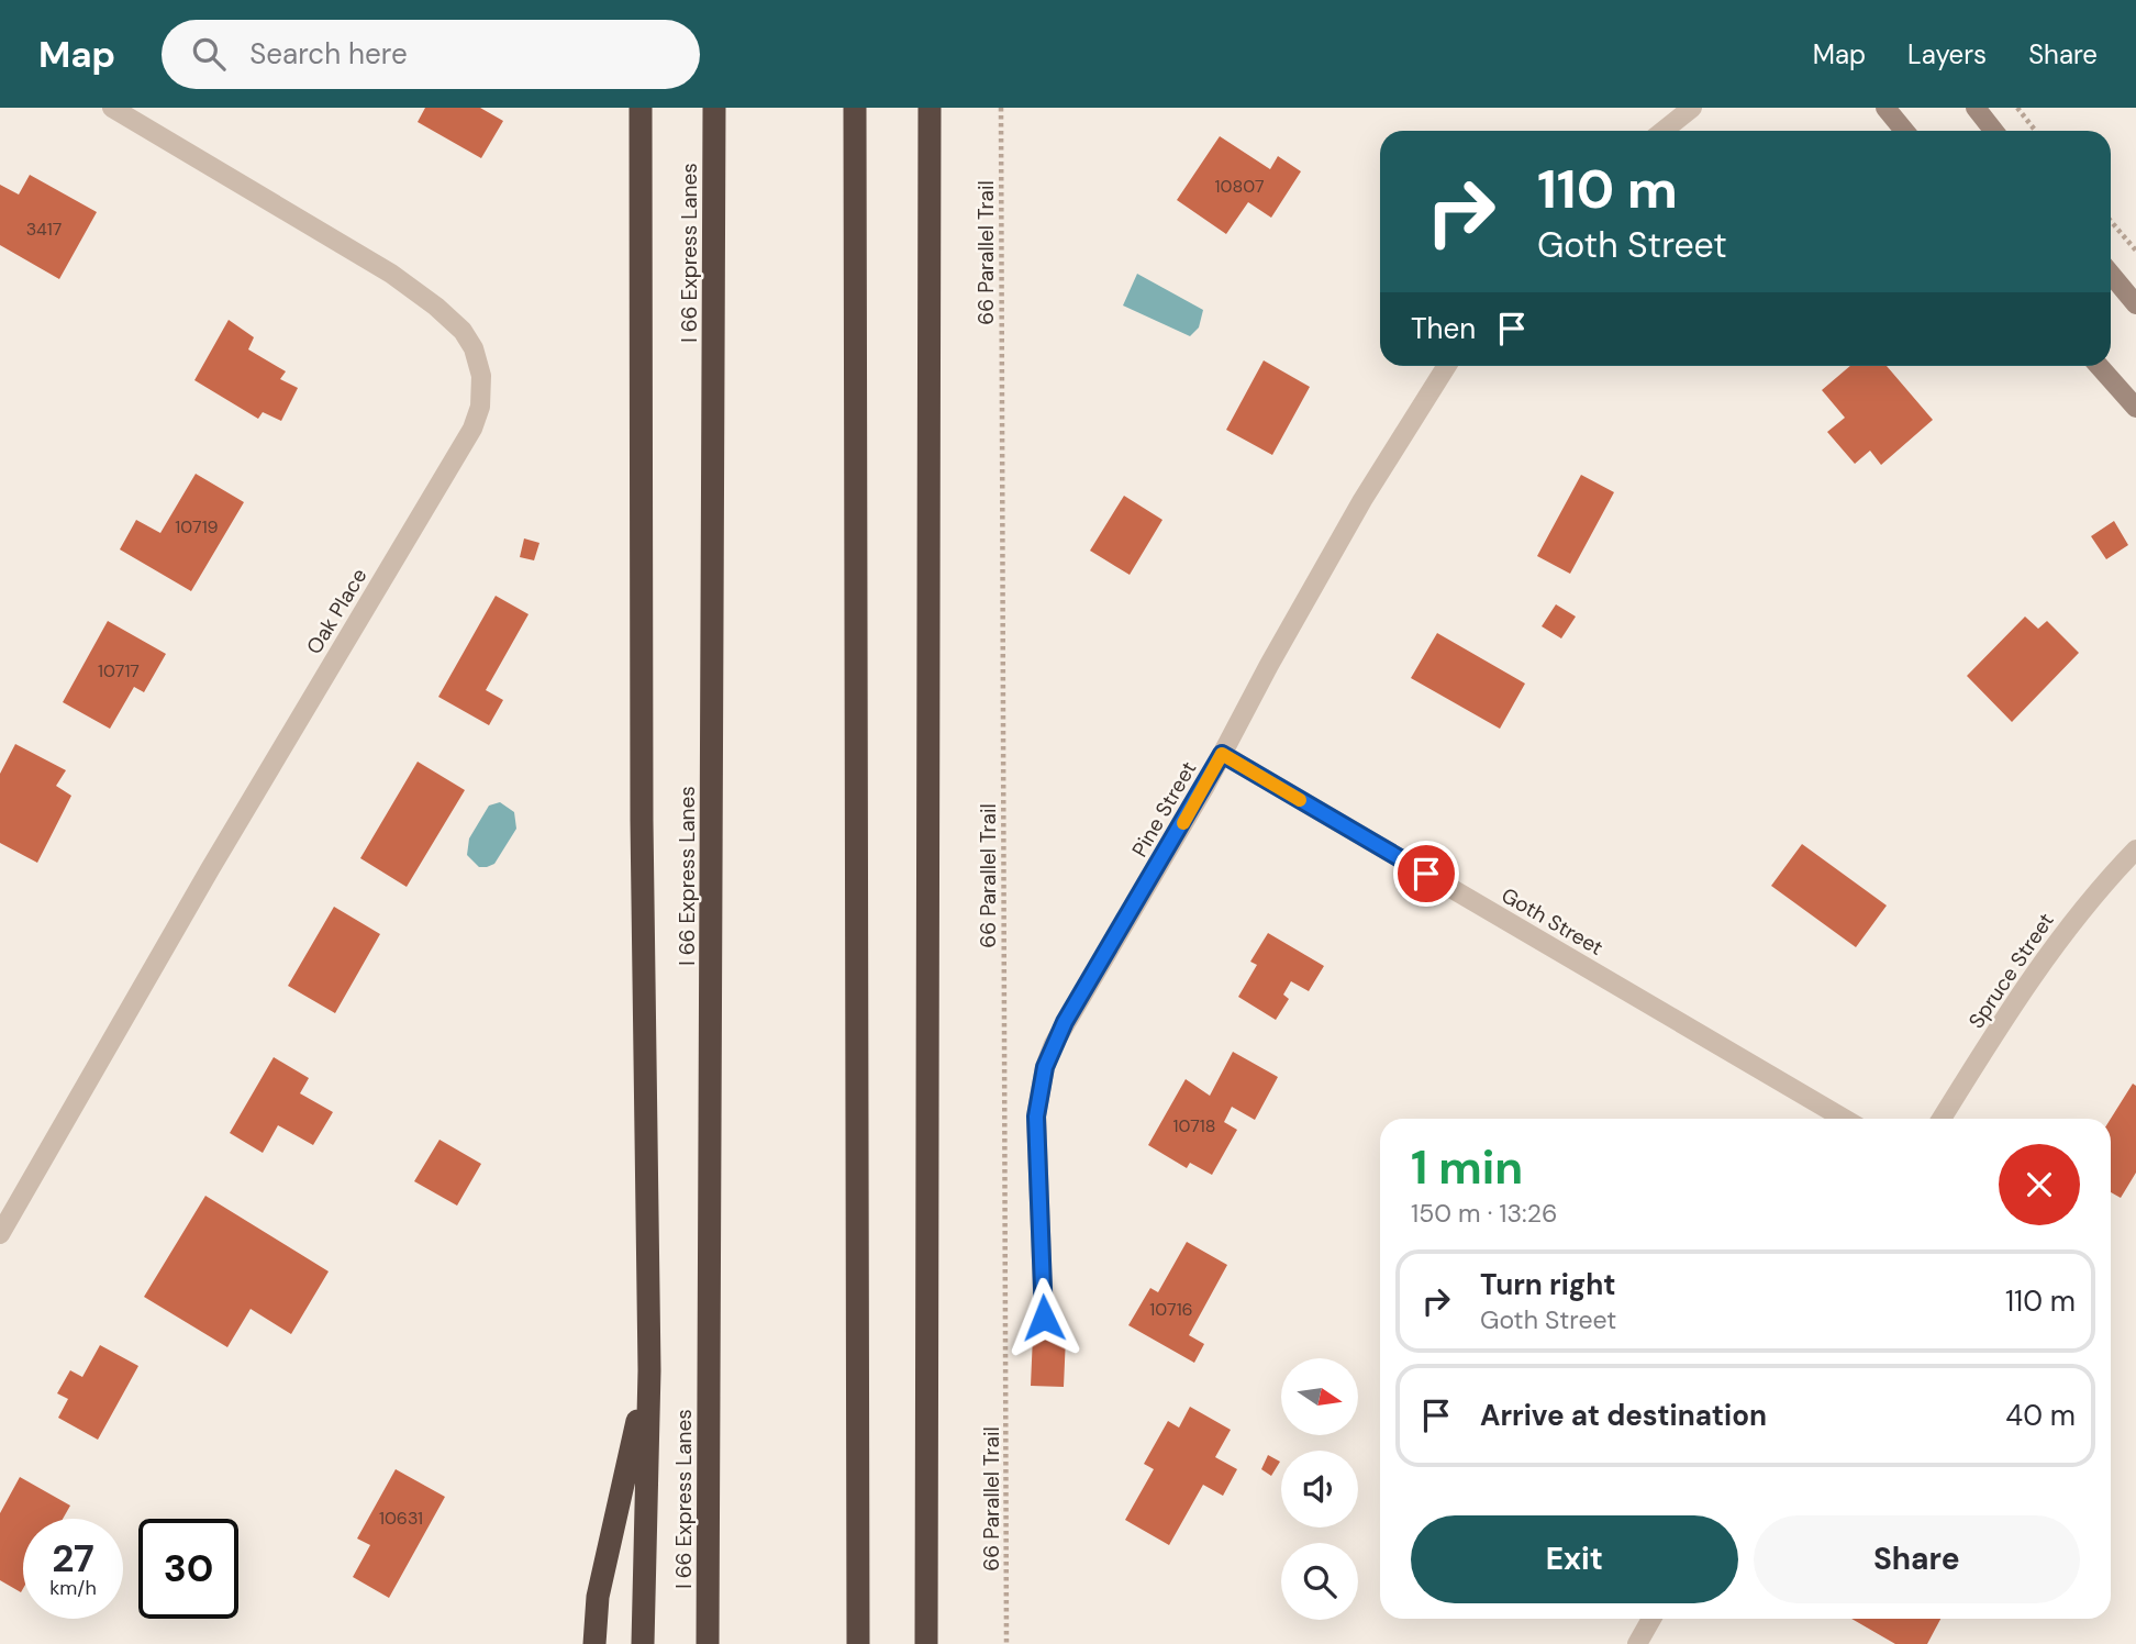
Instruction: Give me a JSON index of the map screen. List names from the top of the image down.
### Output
{
  "streets": {
    "highway": ["I 66 Express Lanes"],
    "street": [
      "Oak Place",
      "Pine Street",
      "Goth Street",
      "Spruce Street"
    ],
    "path": ["66 Parallel Trail"]
  },
  "crossings": [
    ["Pine Street", "Goth Street"]
  ],
  "house_numbers": [
    "10807",
    "3417",
    "10719",
    "10717",
    "10718",
    "10716",
    "10631"
  ],
  "north": "right",
  "page": {
    "header": "Map",
    "search": "Search here",
    "nav": ["Map", "Layers", "Share"],
    "turn": ["110 m", "Goth Street"],
    "then": "Then",
    "heading": ["1 min", "150 m · 13:26"],
    "list": [
      {
        "name": "Turn right",
        "note": "Goth Street",
        "value": "110 m"
      },
      {
        "name": "Arrive at destination",
        "value": "40 m"
      }
    ],
    "buttons": ["Exit", "Share"],
    "speed": "27 km/h",
    "limit": "30"
  }
}
